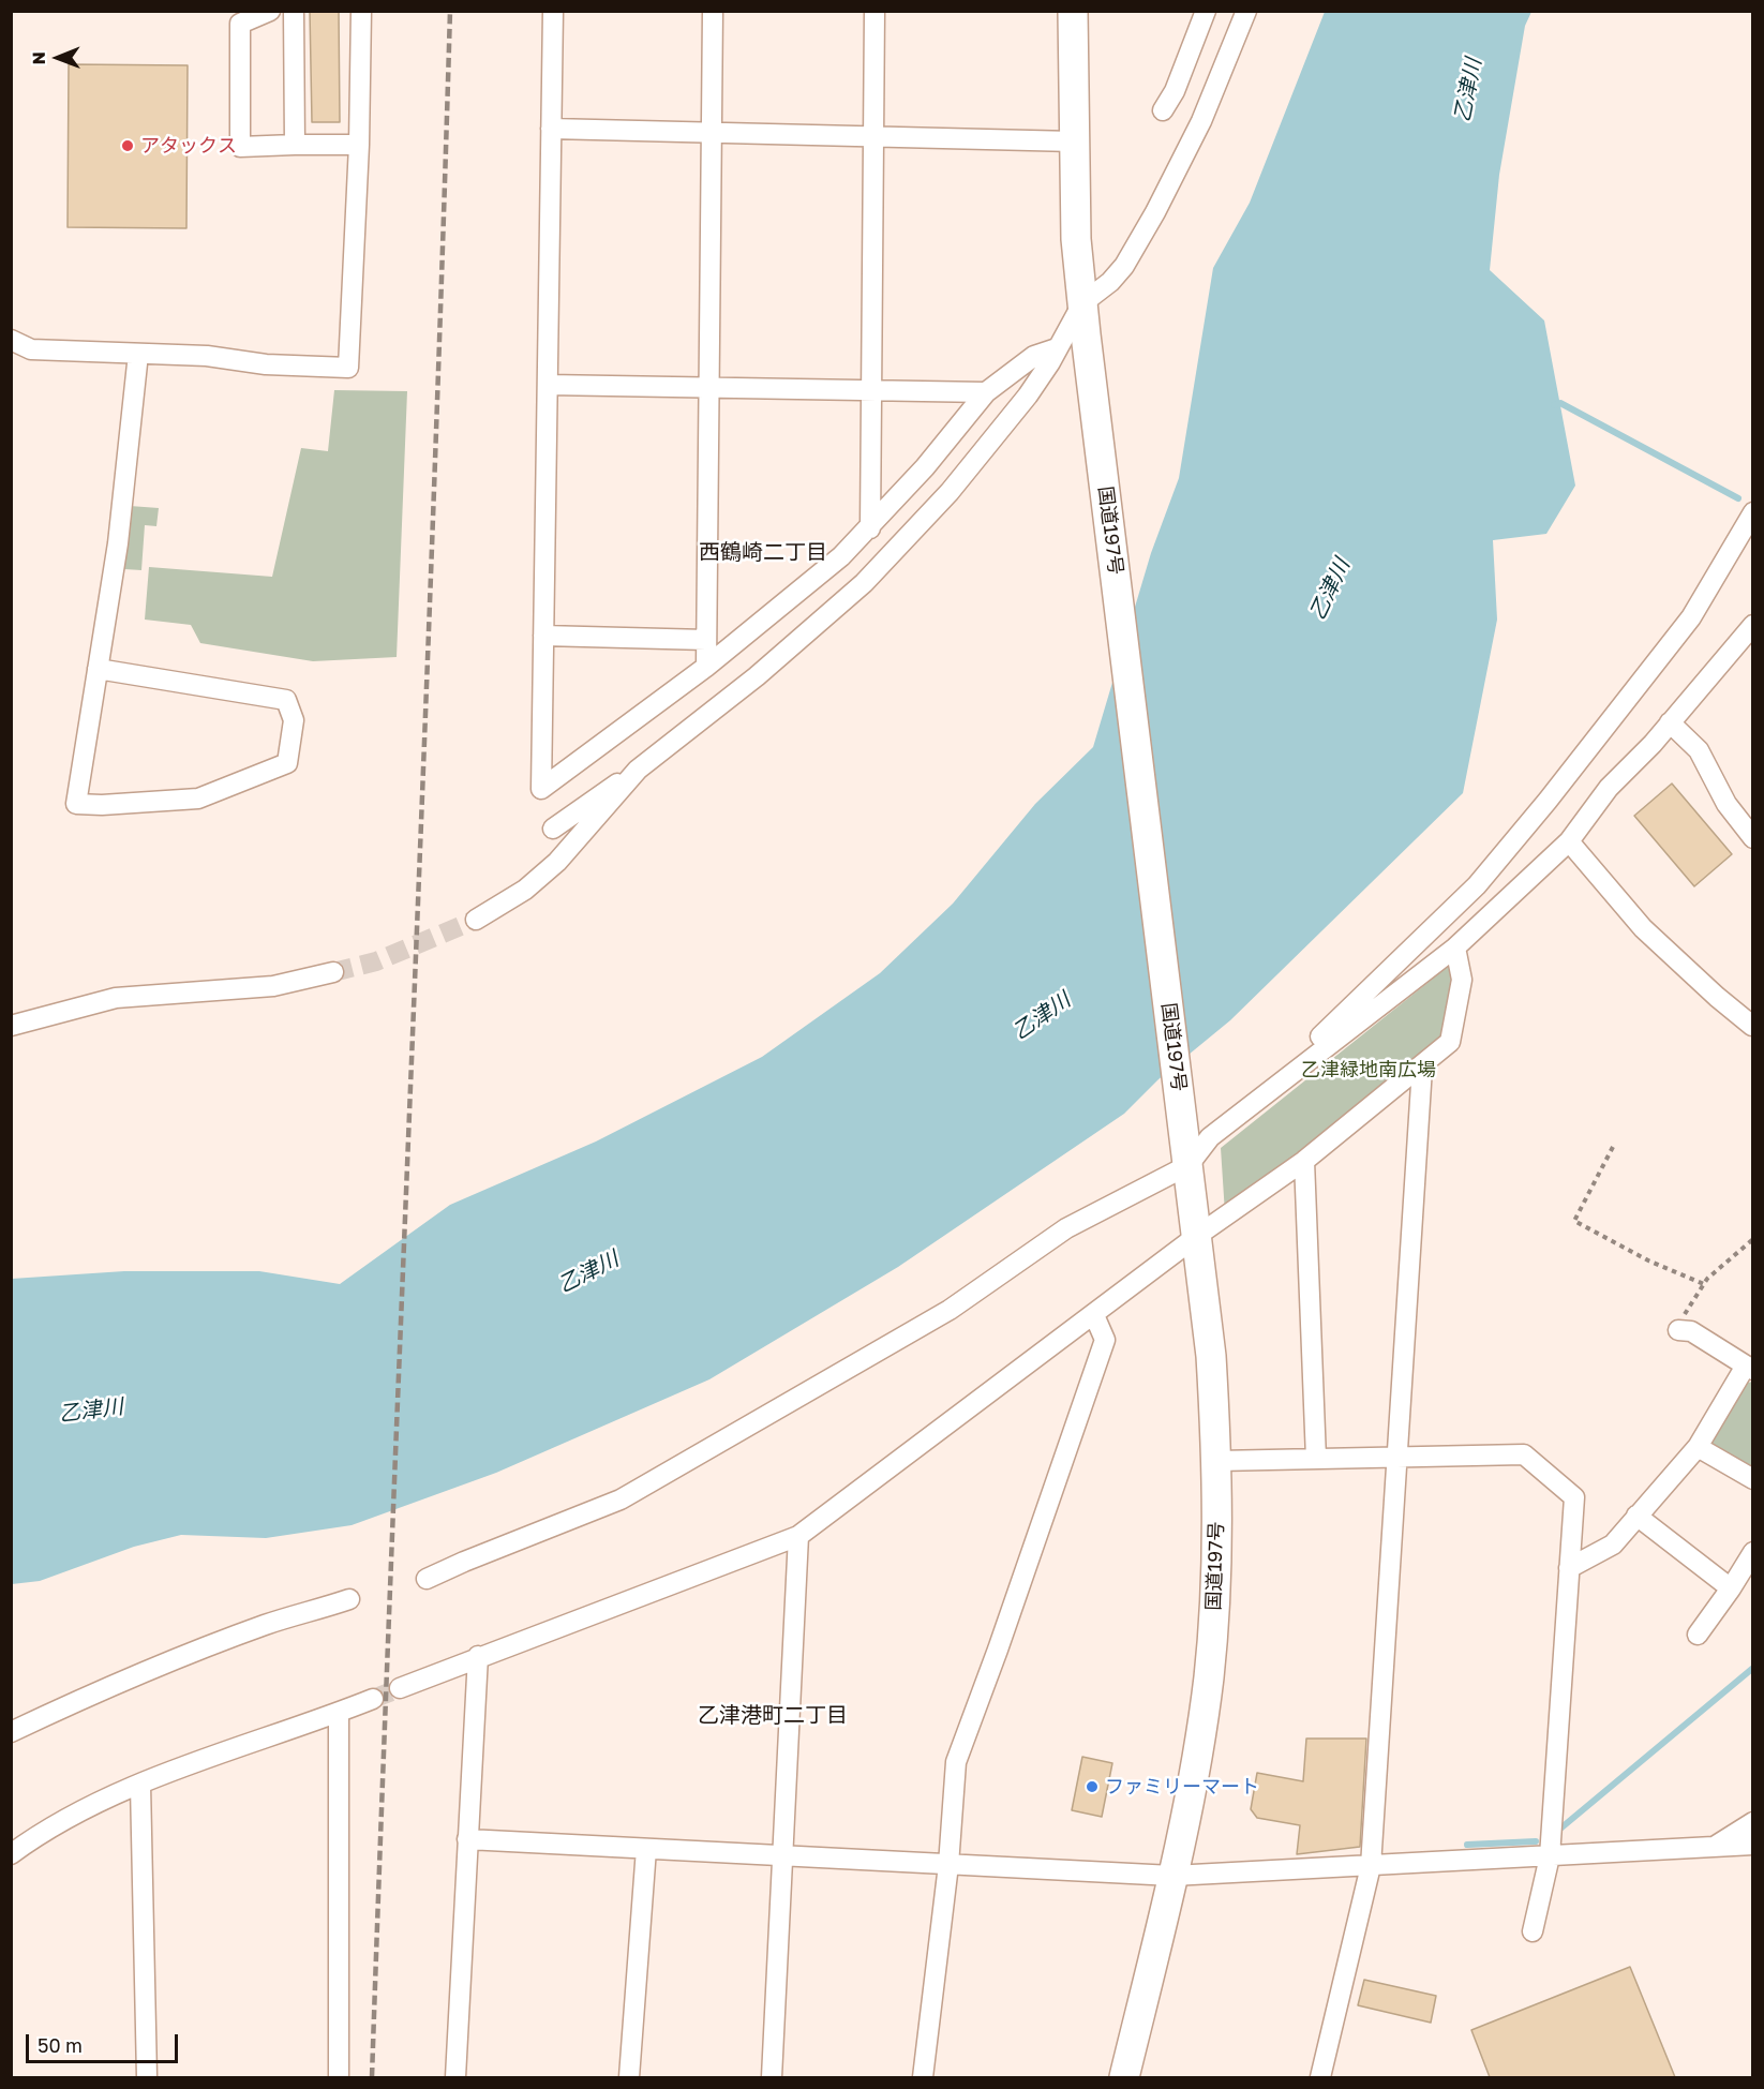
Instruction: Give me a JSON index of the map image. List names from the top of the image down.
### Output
{
  "streets": {
    "highway": ["国道197号"]
  },
  "districts": ["西鶴崎二丁目", "乙津港町二丁目"],
  "water": ["乙津川"],
  "parks": ["乙津緑地南広場"],
  "places": ["アタックス", "ファミリーマート"],
  "scale_bar": "50 m",
  "north": "left"
}
